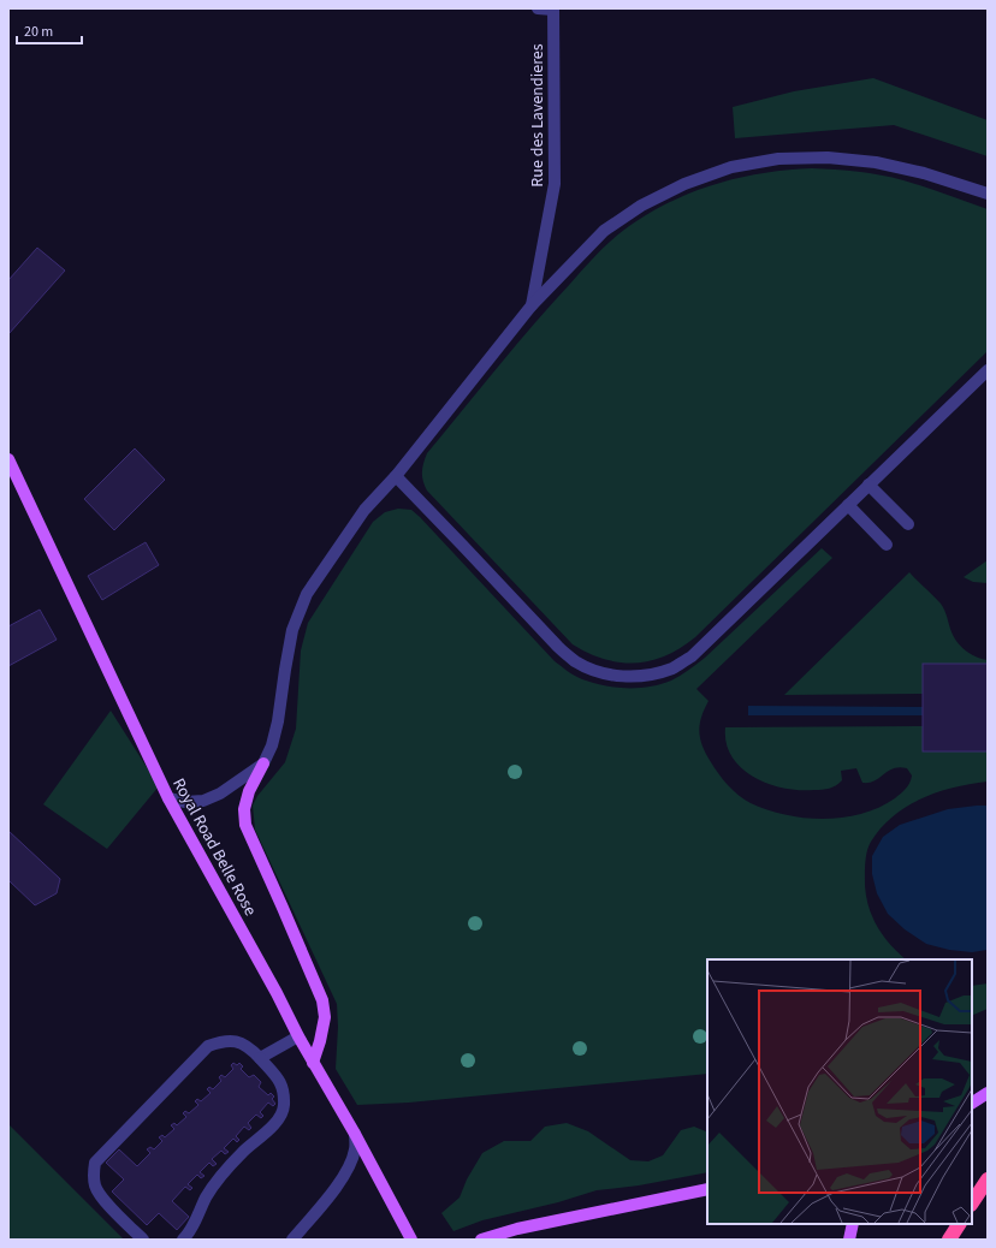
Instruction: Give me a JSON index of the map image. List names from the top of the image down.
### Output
{
  "streets": {
    "main road": ["Royal Road Belle Rose"],
    "street": ["Rue des Lavendieres"]
  },
  "scale_bar": "20 m"
}
